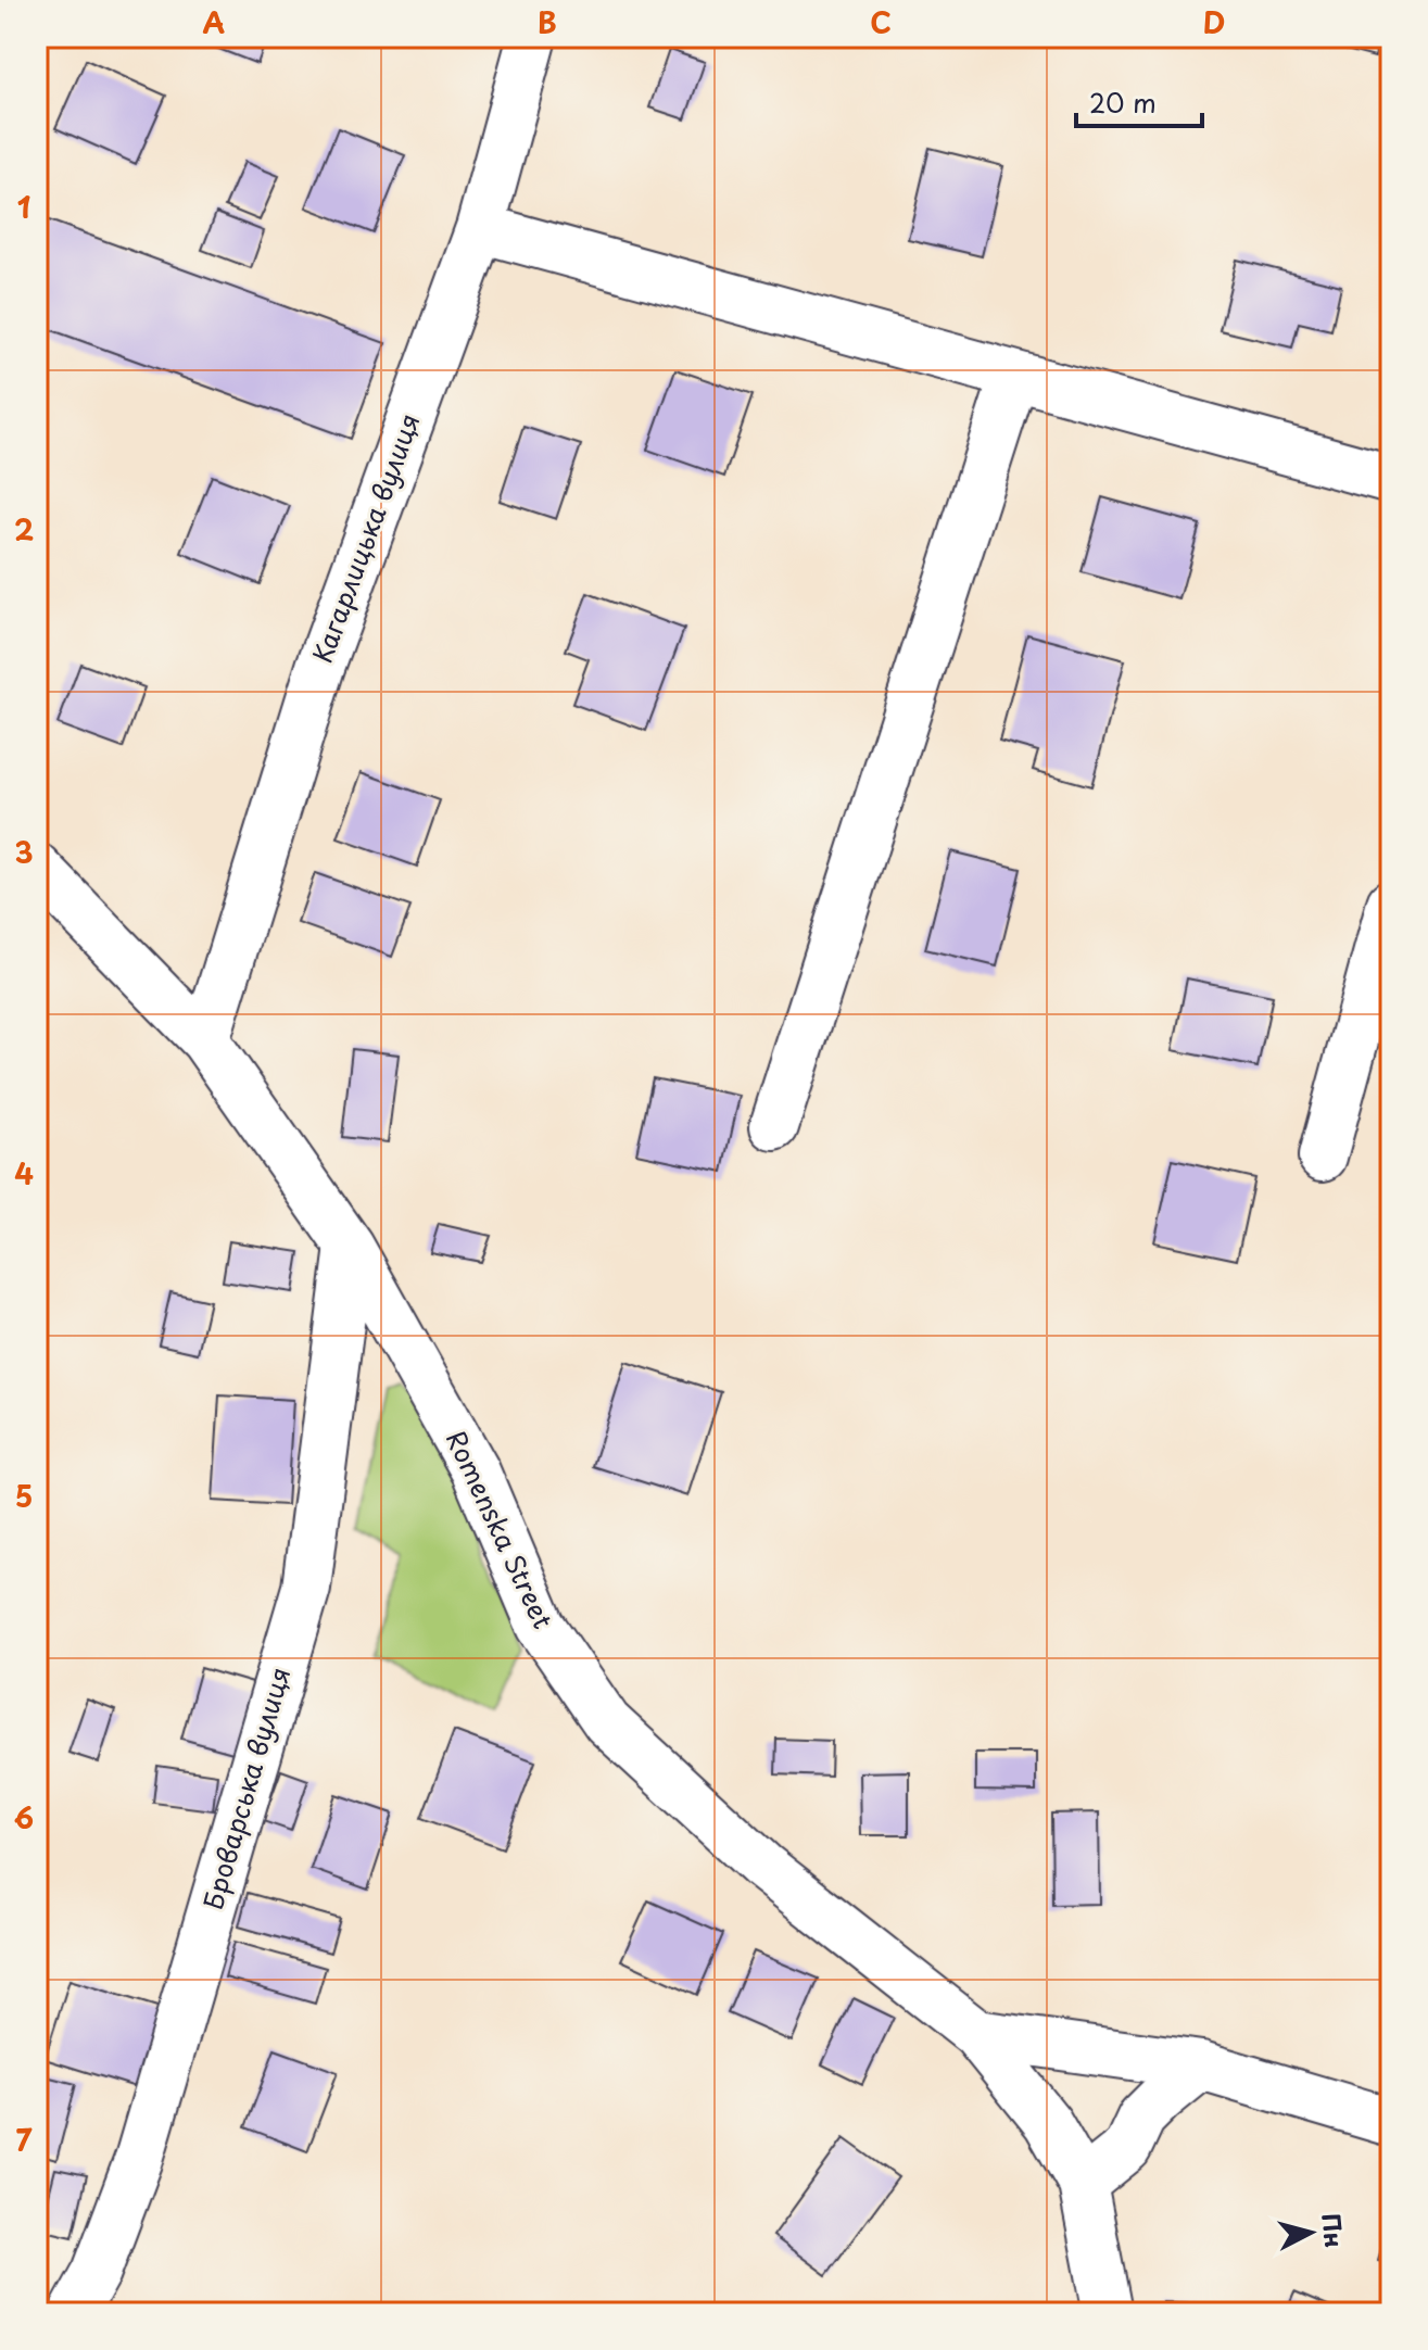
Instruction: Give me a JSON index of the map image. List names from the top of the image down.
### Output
{
  "streets": {
    "street": ["Кагарлицька вулиця", "Romenska Street", "Броварська вулиця"]
  },
  "crossings": [
    ["Кагарлицька вулиця", "Romenska Street"],
    ["Romenska Street", "Броварська вулиця"]
  ],
  "scale_bar": "20 m",
  "north": "right",
  "grid": {
    "columns": [
      "A",
      "B",
      "C",
      "D"
    ],
    "rows": [
      "1",
      "2",
      "3",
      "4",
      "5",
      "6",
      "7"
    ]
  }
}
